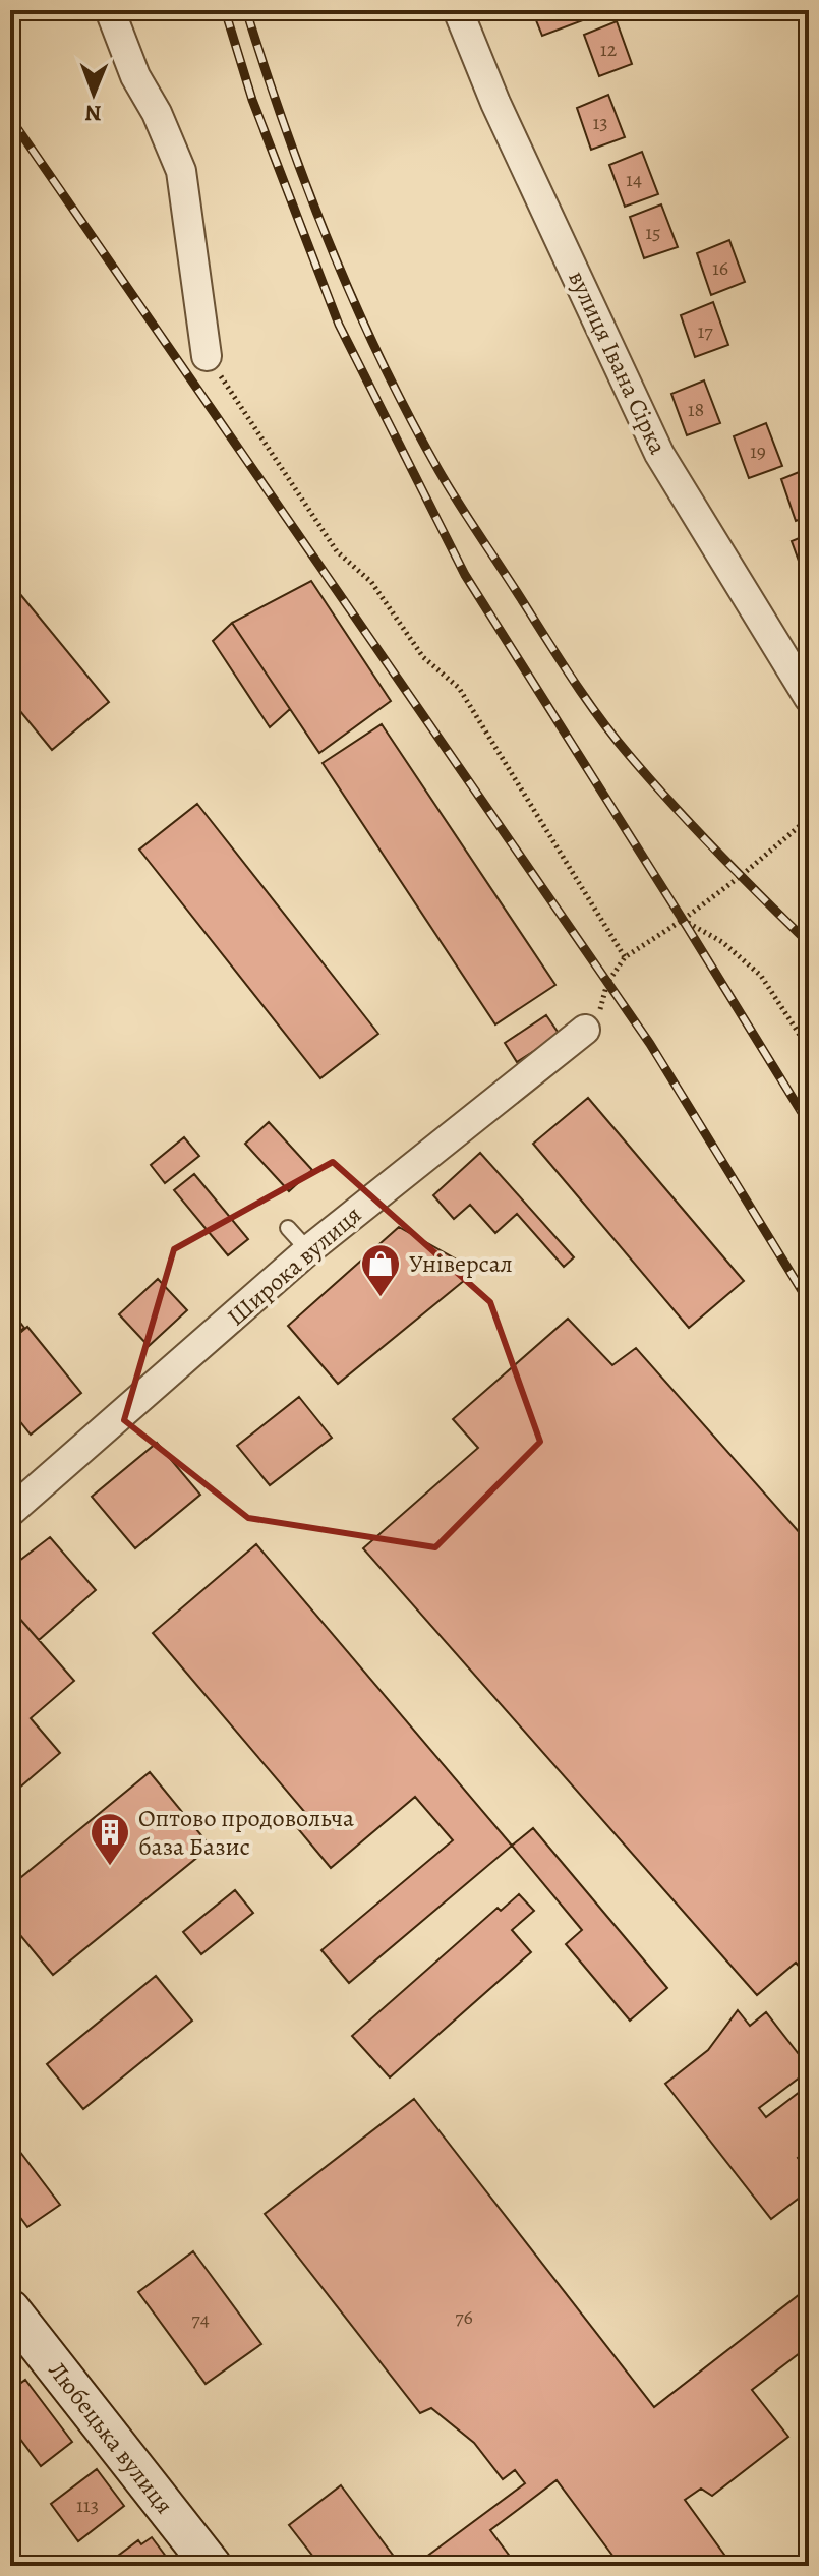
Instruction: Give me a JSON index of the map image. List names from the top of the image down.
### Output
{
  "streets": {
    "main road": ["Любецька вулиця"],
    "street": ["вулиця Івана Сірка", "Широка вулиця"]
  },
  "places": {
    "shop": ["Універсал"],
    "building": ["Оптово продовольча база Базис"]
  },
  "house_numbers": [
    "12",
    "13",
    "14",
    "15",
    "16",
    "17",
    "18",
    "19",
    "76",
    "74",
    "113"
  ],
  "north": "bottom"
}
